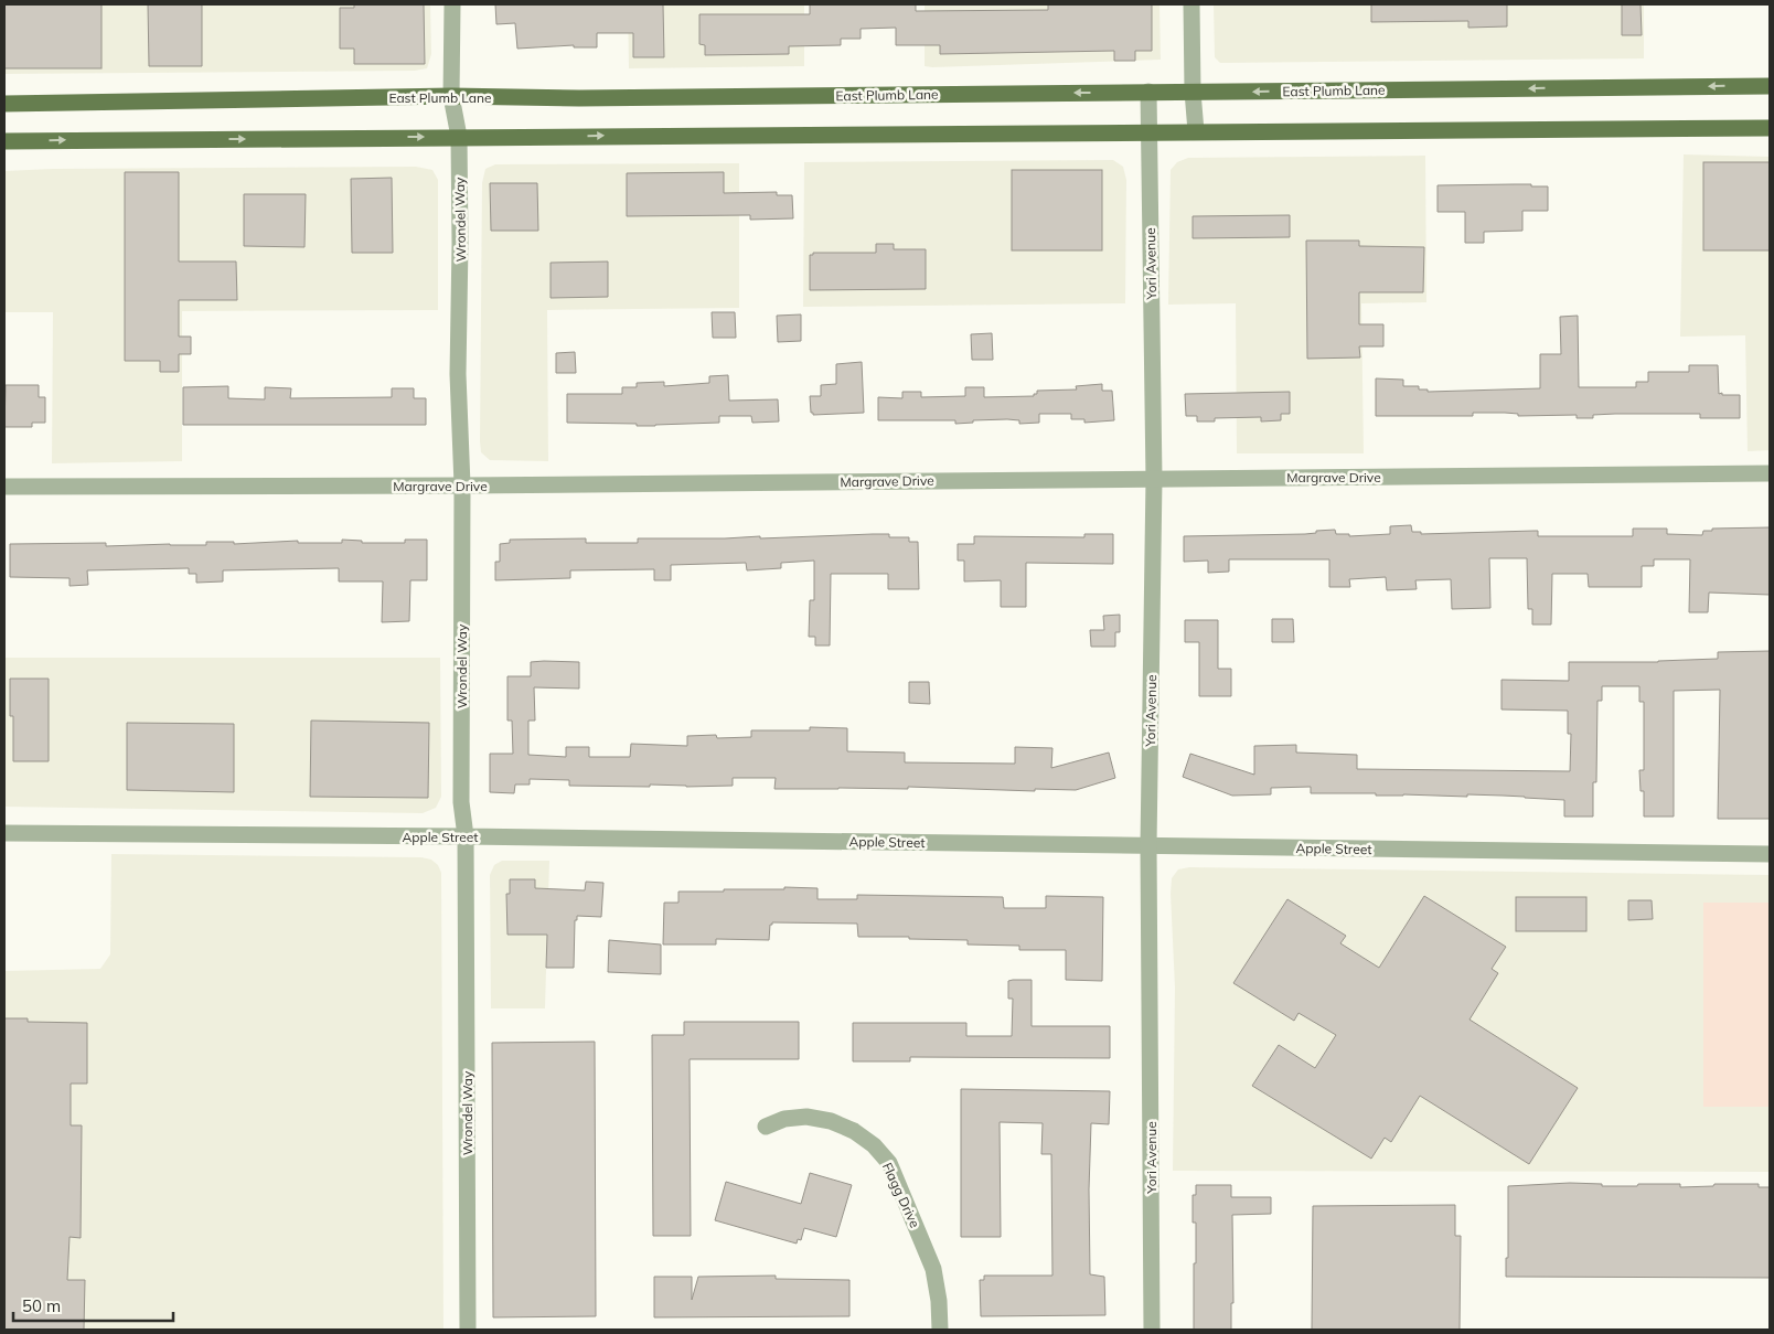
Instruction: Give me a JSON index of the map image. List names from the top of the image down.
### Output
{
  "streets": {
    "main road": ["East Plumb Lane"],
    "street": [
      "Wrondel Way",
      "Yori Avenue",
      "Margrave Drive",
      "Apple Street",
      "Flagg Drive"
    ]
  },
  "crossings": [
    ["East Plumb Lane", "Wrondel Way"],
    ["East Plumb Lane", "Yori Avenue"],
    ["Wrondel Way", "Margrave Drive"],
    ["Wrondel Way", "Apple Street"],
    ["Yori Avenue", "Margrave Drive"],
    ["Yori Avenue", "Apple Street"]
  ],
  "scale_bar": "50 m"
}
